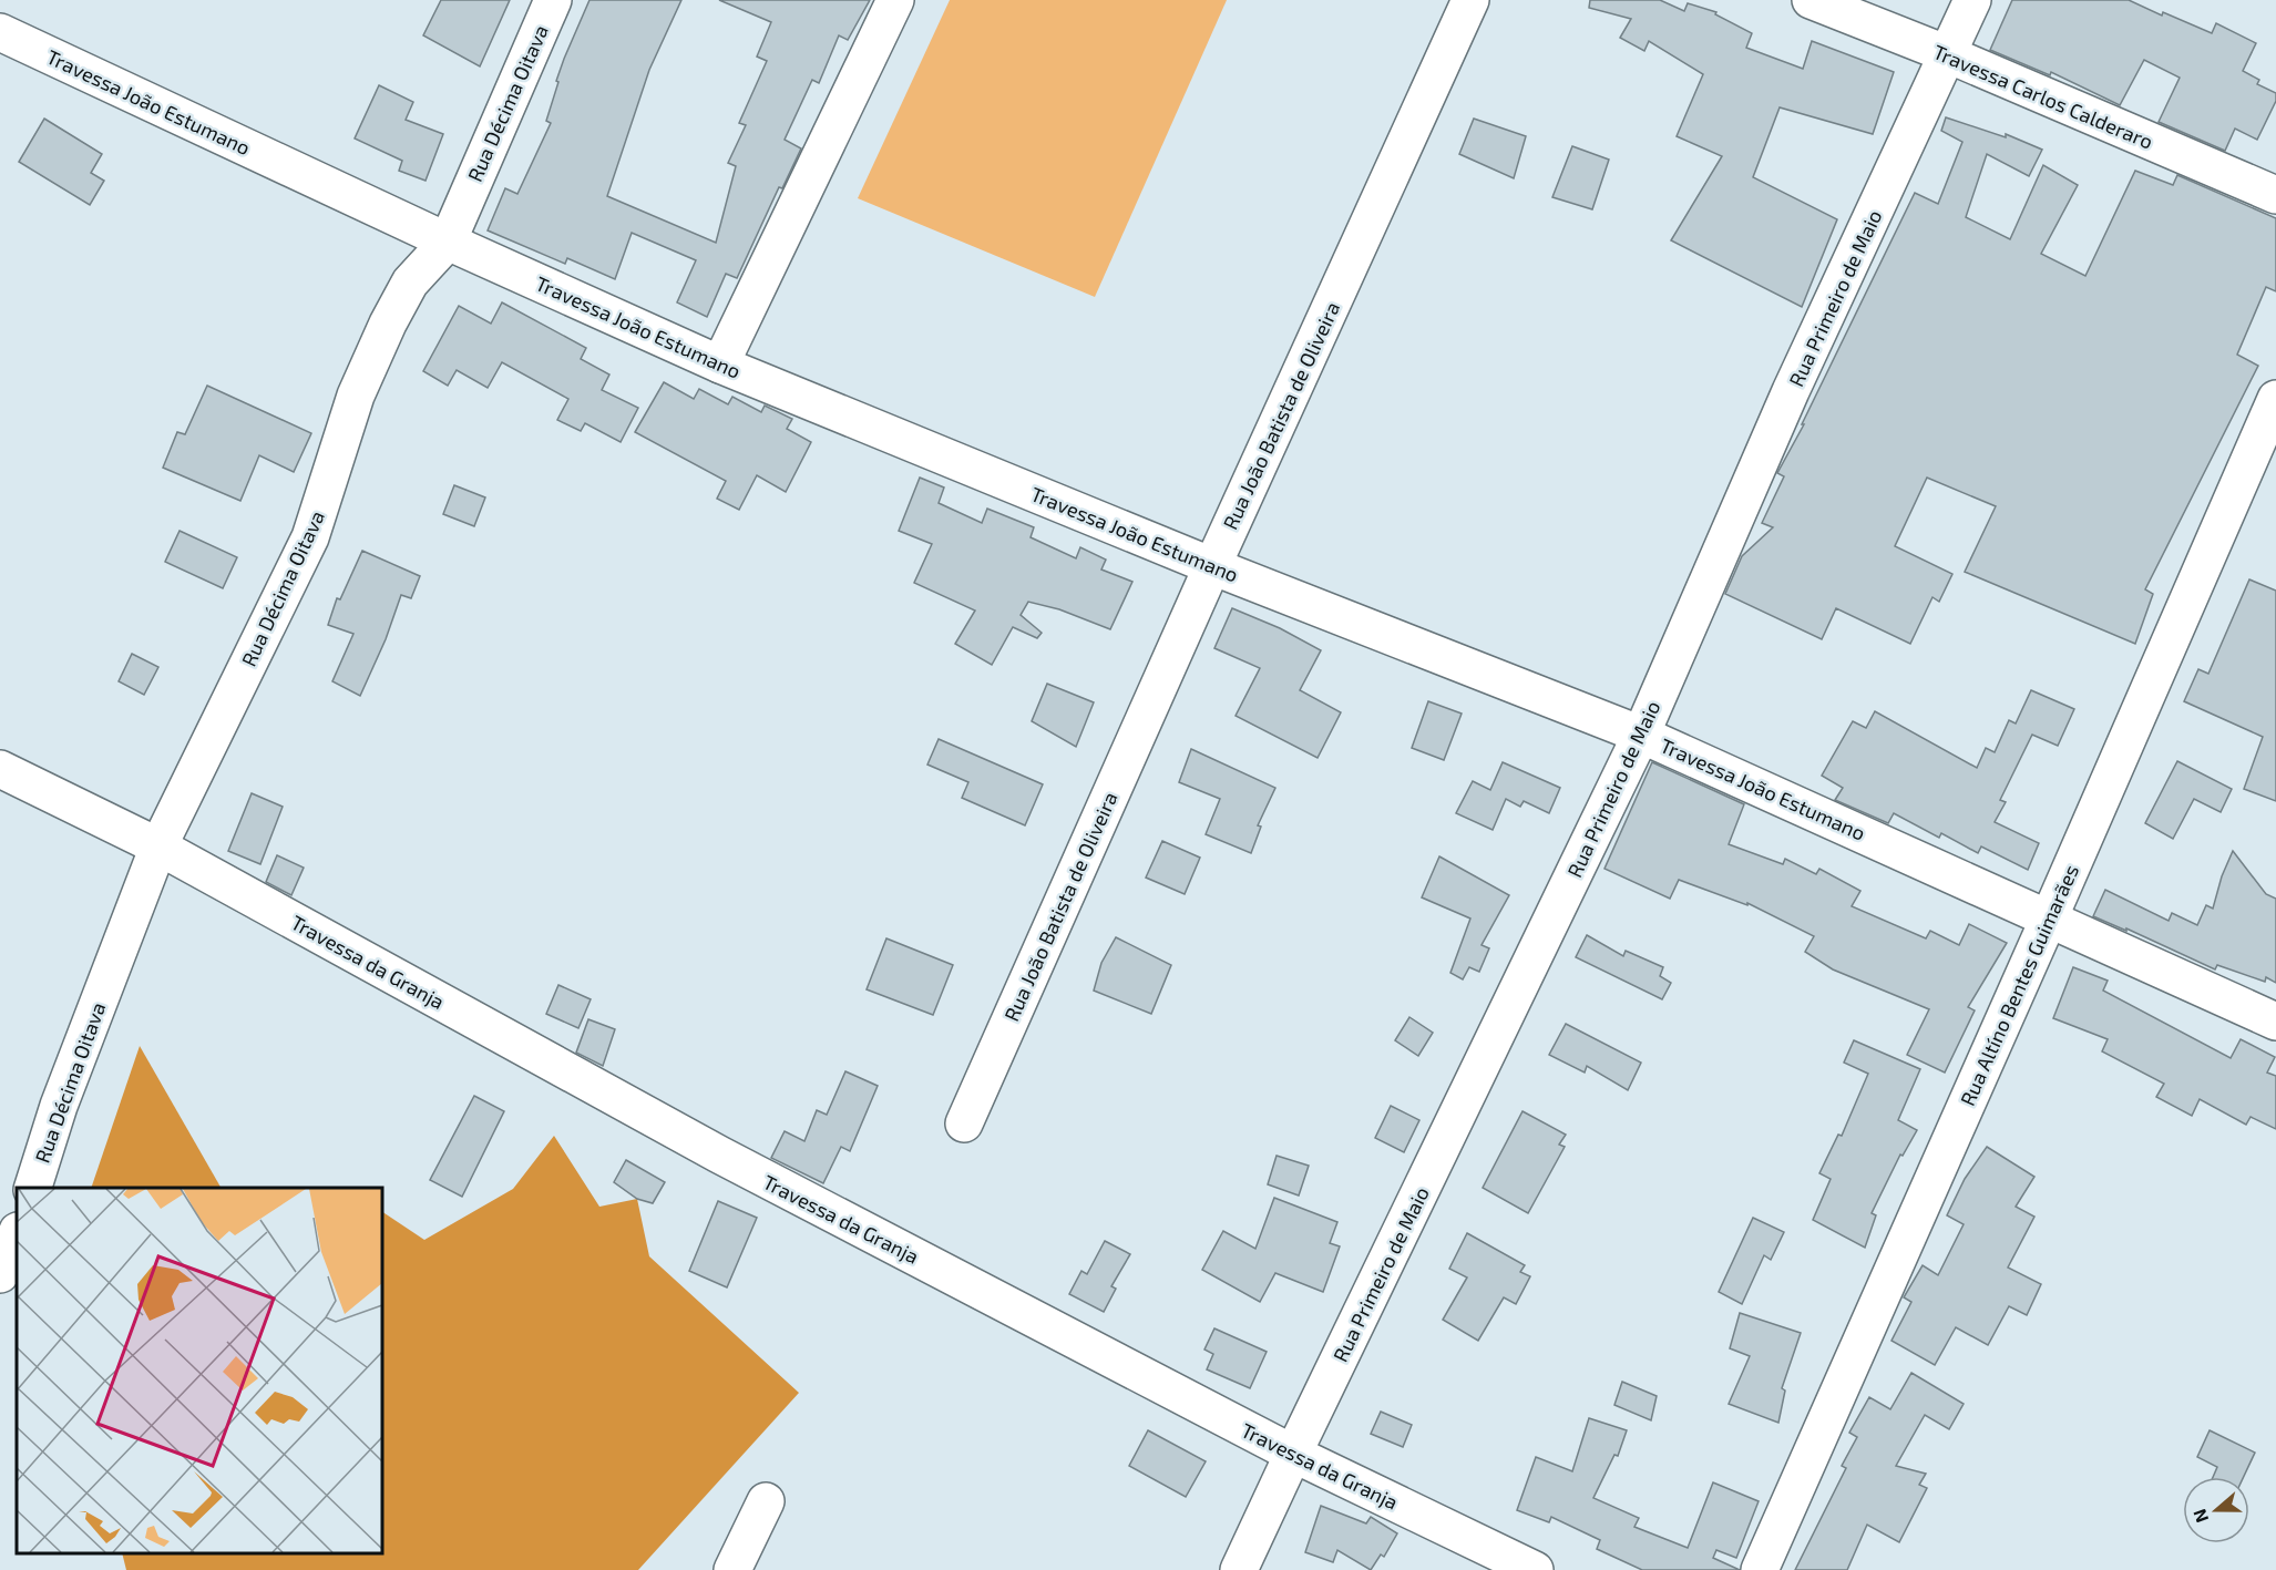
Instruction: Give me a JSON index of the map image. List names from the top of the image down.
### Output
{
  "streets": {
    "street": [
      "Travessa Carlos Calderaro",
      "Travessa João Estumano",
      "Rua Décima Oitava",
      "Rua Primeiro de Maio",
      "Rua João Batista de Oliveira",
      "Travessa da Granja",
      "Rua Altíno Bentes Guimarães"
    ]
  },
  "crossings": [
    ["Travessa Carlos Calderaro", "Rua Primeiro de Maio"],
    ["Travessa João Estumano", "Rua Décima Oitava"],
    ["Travessa João Estumano", "Rua Primeiro de Maio"],
    ["Travessa João Estumano", "Rua João Batista de Oliveira"],
    ["Travessa João Estumano", "Rua Altíno Bentes Guimarães"],
    ["Rua Décima Oitava", "Travessa da Granja"],
    ["Rua Primeiro de Maio", "Travessa da Granja"]
  ],
  "north": "left"
}
